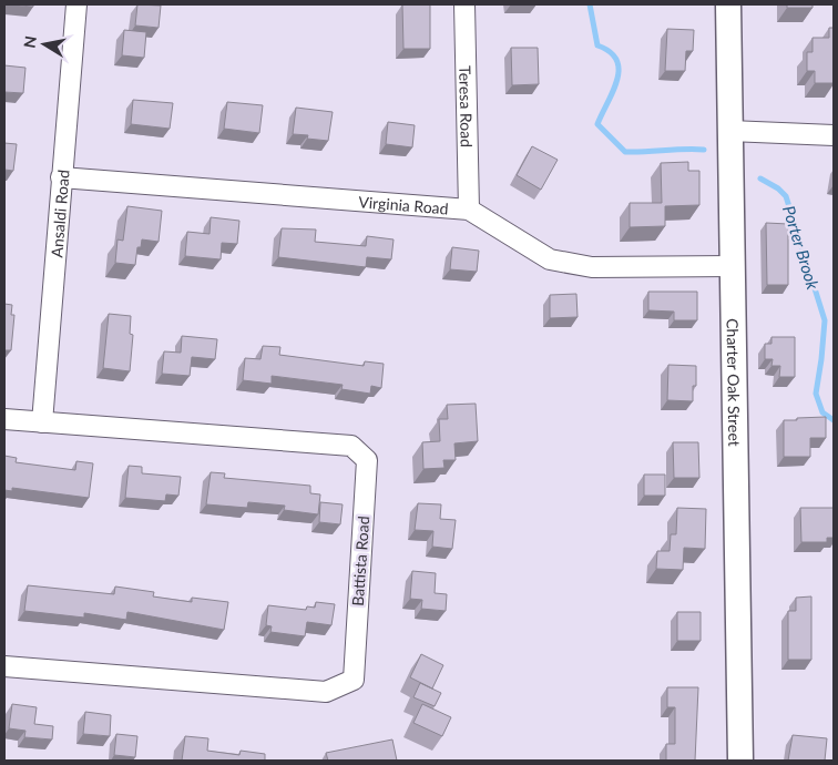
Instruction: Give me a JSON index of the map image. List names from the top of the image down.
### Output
{
  "streets": {
    "main road": ["Charter Oak Street"],
    "street": [
      "Teresa Road",
      "Virginia Road",
      "Ansaldi Road",
      "Battista Road"
    ]
  },
  "crossings": [
    ["Teresa Road", "Virginia Road"],
    ["Virginia Road", "Ansaldi Road"],
    ["Virginia Road", "Charter Oak Street"],
    ["Ansaldi Road", "Battista Road"]
  ],
  "water": ["Porter Brook"],
  "north": "left"
}
